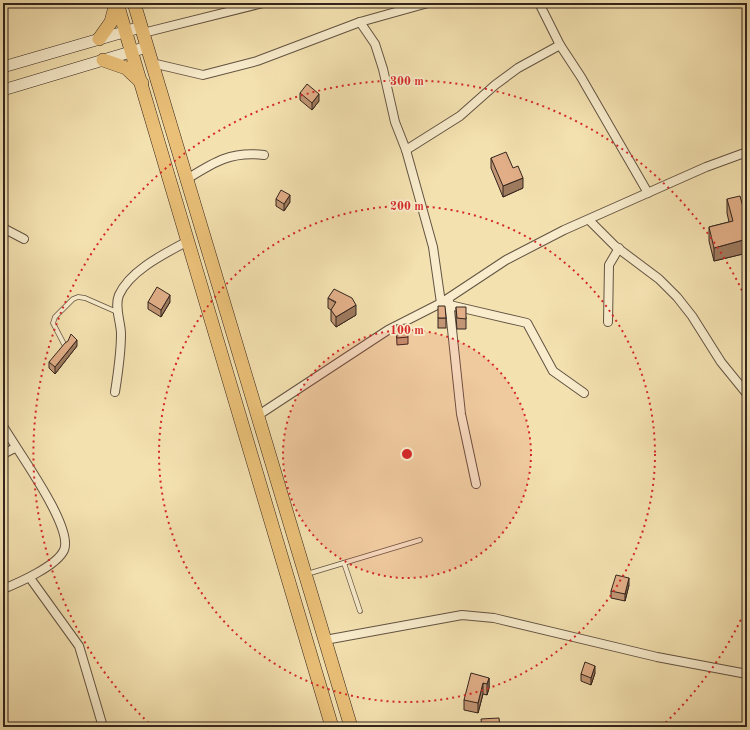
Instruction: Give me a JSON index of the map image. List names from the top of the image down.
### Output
{
  "rings": ["300 m", "200 m", "100 m"]
}
